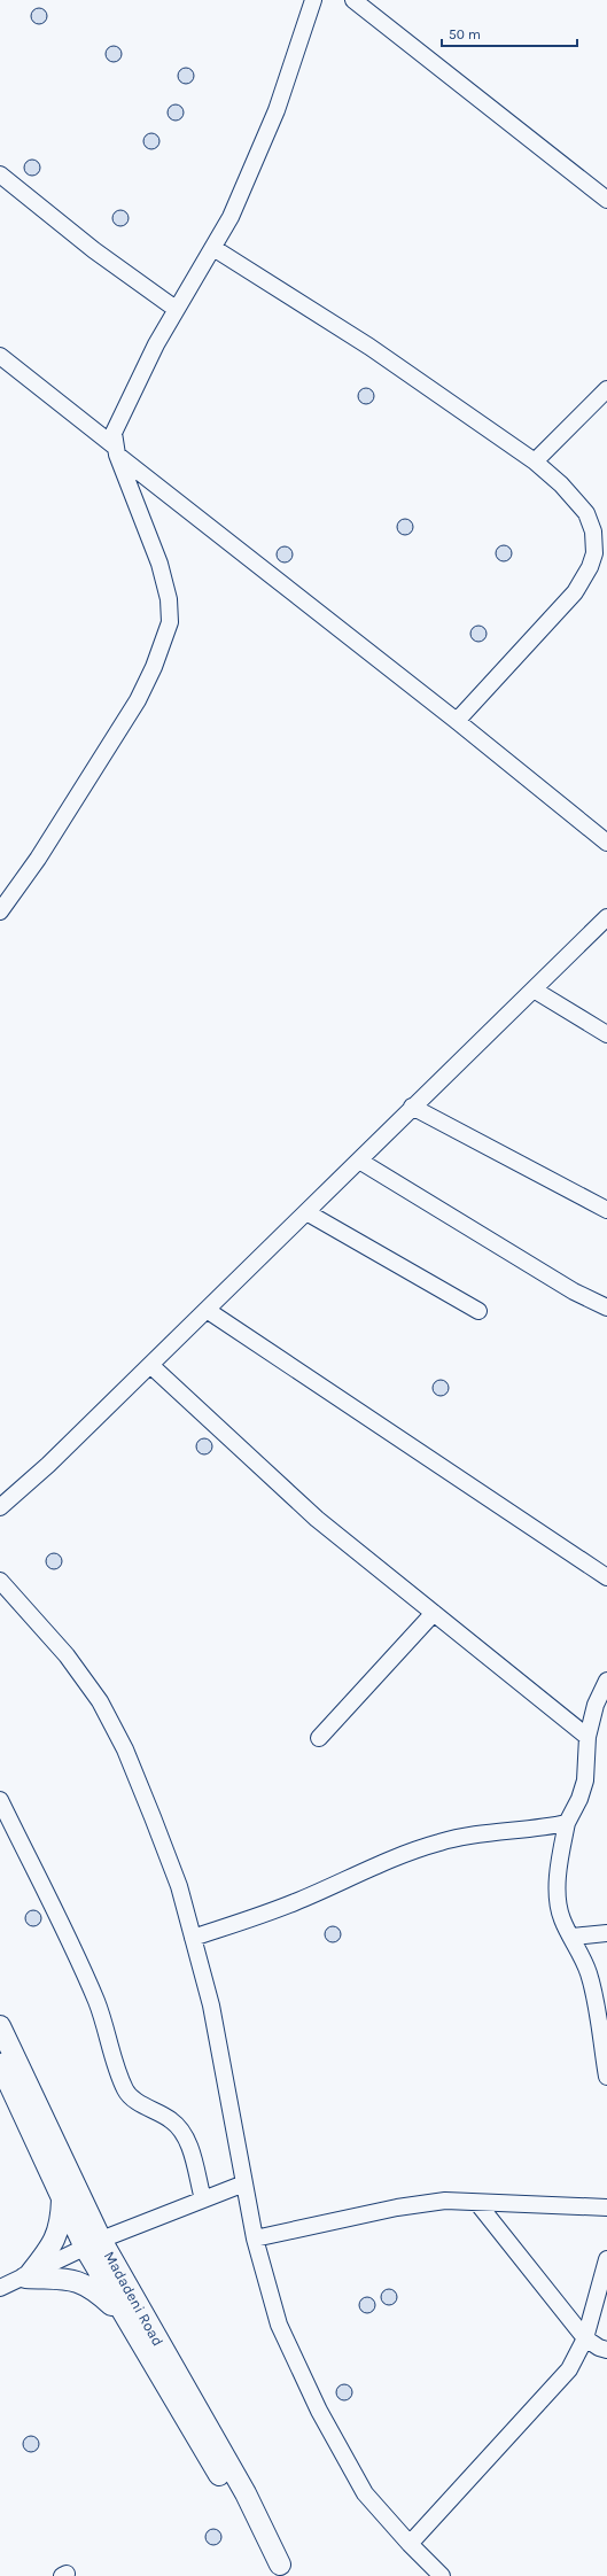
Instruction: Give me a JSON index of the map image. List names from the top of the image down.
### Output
{
  "streets": {
    "street": ["Madadeni Road"]
  },
  "scale_bar": "50 m"
}
